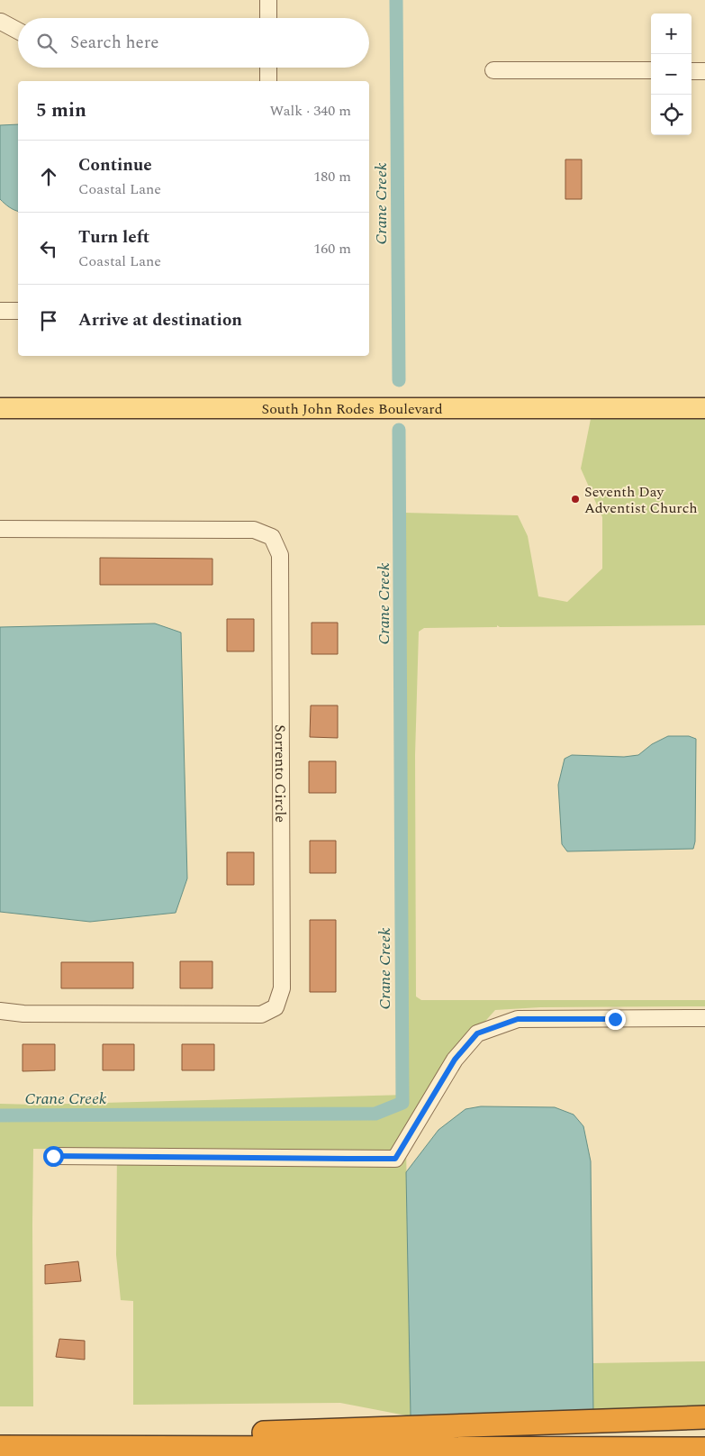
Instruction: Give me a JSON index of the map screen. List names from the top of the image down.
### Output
{
  "streets": {
    "main road": ["South John Rodes Boulevard"],
    "street": ["Sorrento Circle"]
  },
  "water": ["Crane Creek"],
  "places": ["Seventh Day Adventist Church"],
  "page": {
    "map_buttons": ["+", "−"],
    "search": "Search here",
    "heading": ["5 min", "Walk · 340 m"],
    "list": [
      ["Continue", "Coastal Lane", "180 m"],
      ["Turn left", "Coastal Lane", "160 m"],
      "Arrive at destination"
    ]
  }
}
